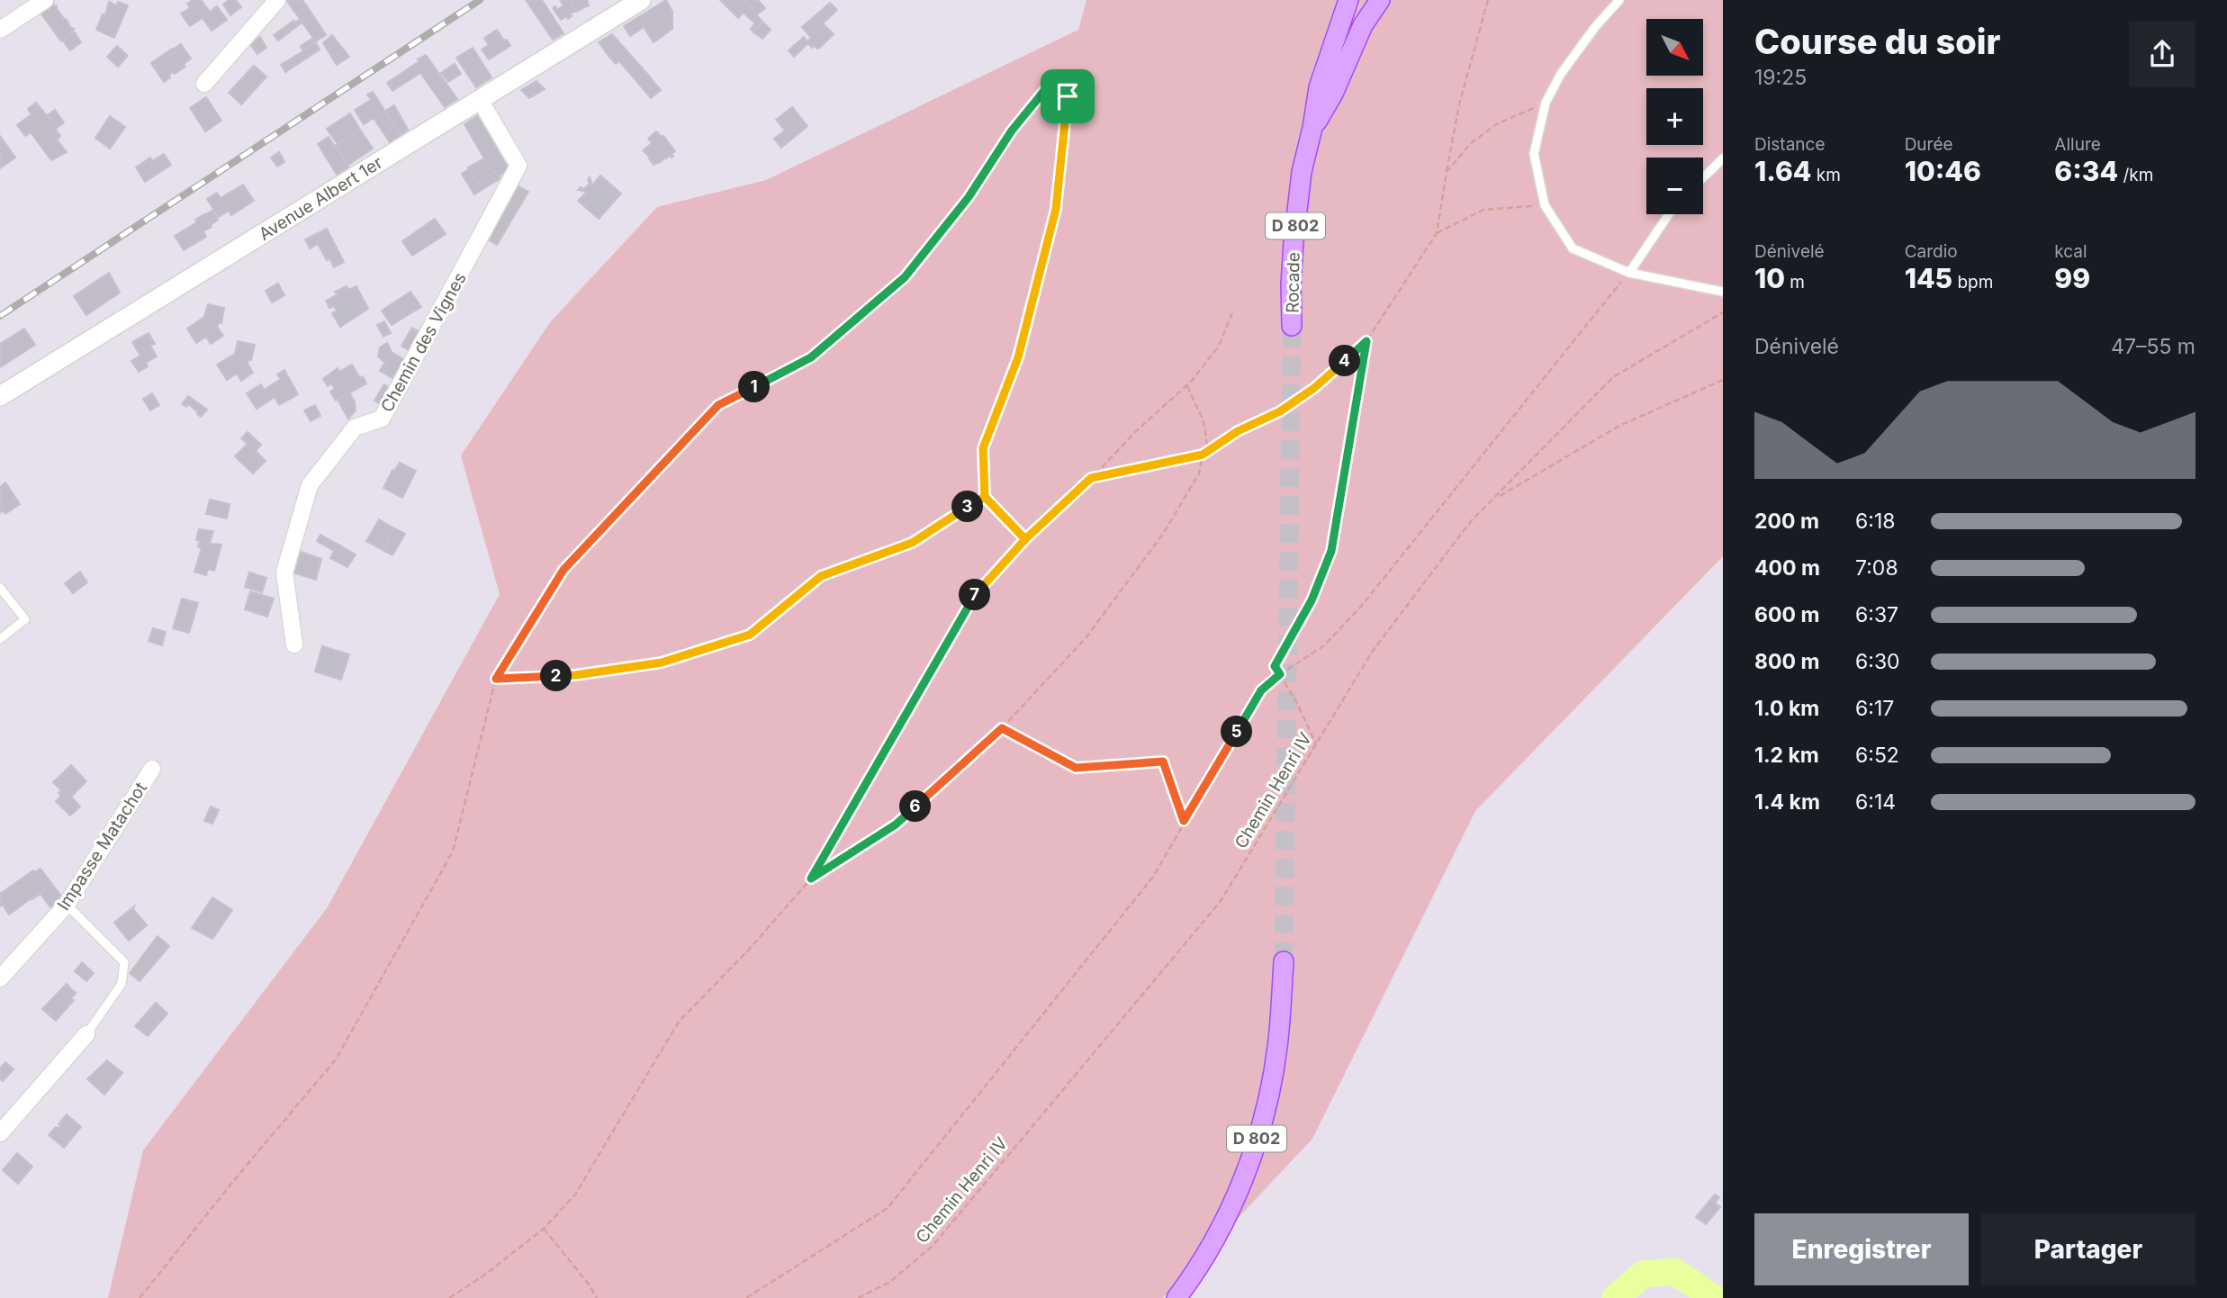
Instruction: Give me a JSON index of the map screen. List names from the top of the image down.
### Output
{
  "streets": {
    "main road": ["Avenue Albert 1er", "D 802", "Rocade"],
    "street": ["Chemin des Vignes", "Impasse Matachot"],
    "path": ["Chemin Henri IV"]
  },
  "crossings": [
    ["Avenue Albert 1er", "Chemin des Vignes"],
    ["D 802", "Rocade"]
  ],
  "north": "bottom right",
  "page": {
    "heading": ["Course du soir", "19:25"],
    "map_buttons": ["+", "−"],
    "stats": [
      ["Distance", "1.64 km"],
      ["Durée", "10:46"],
      ["Allure", "6:34 /km"],
      ["Dénivelé", "10 m"],
      ["Cardio", "145 bpm"],
      ["kcal", "99"]
    ],
    "chart": ["Dénivelé", "47–55 m"],
    "pins": [
      "4",
      "1",
      "3",
      "7",
      "2",
      "5",
      "6"
    ],
    "list": [
      {
        "name": "200 m",
        "note": "6:18"
      },
      {
        "name": "400 m",
        "note": "7:08"
      },
      {
        "name": "600 m",
        "note": "6:37"
      },
      {
        "name": "800 m",
        "note": "6:30"
      },
      {
        "name": "1.0 km",
        "note": "6:17"
      },
      {
        "name": "1.2 km",
        "note": "6:52"
      },
      {
        "name": "1.4 km",
        "note": "6:14"
      }
    ],
    "buttons": ["Enregistrer", "Partager"]
  }
}
